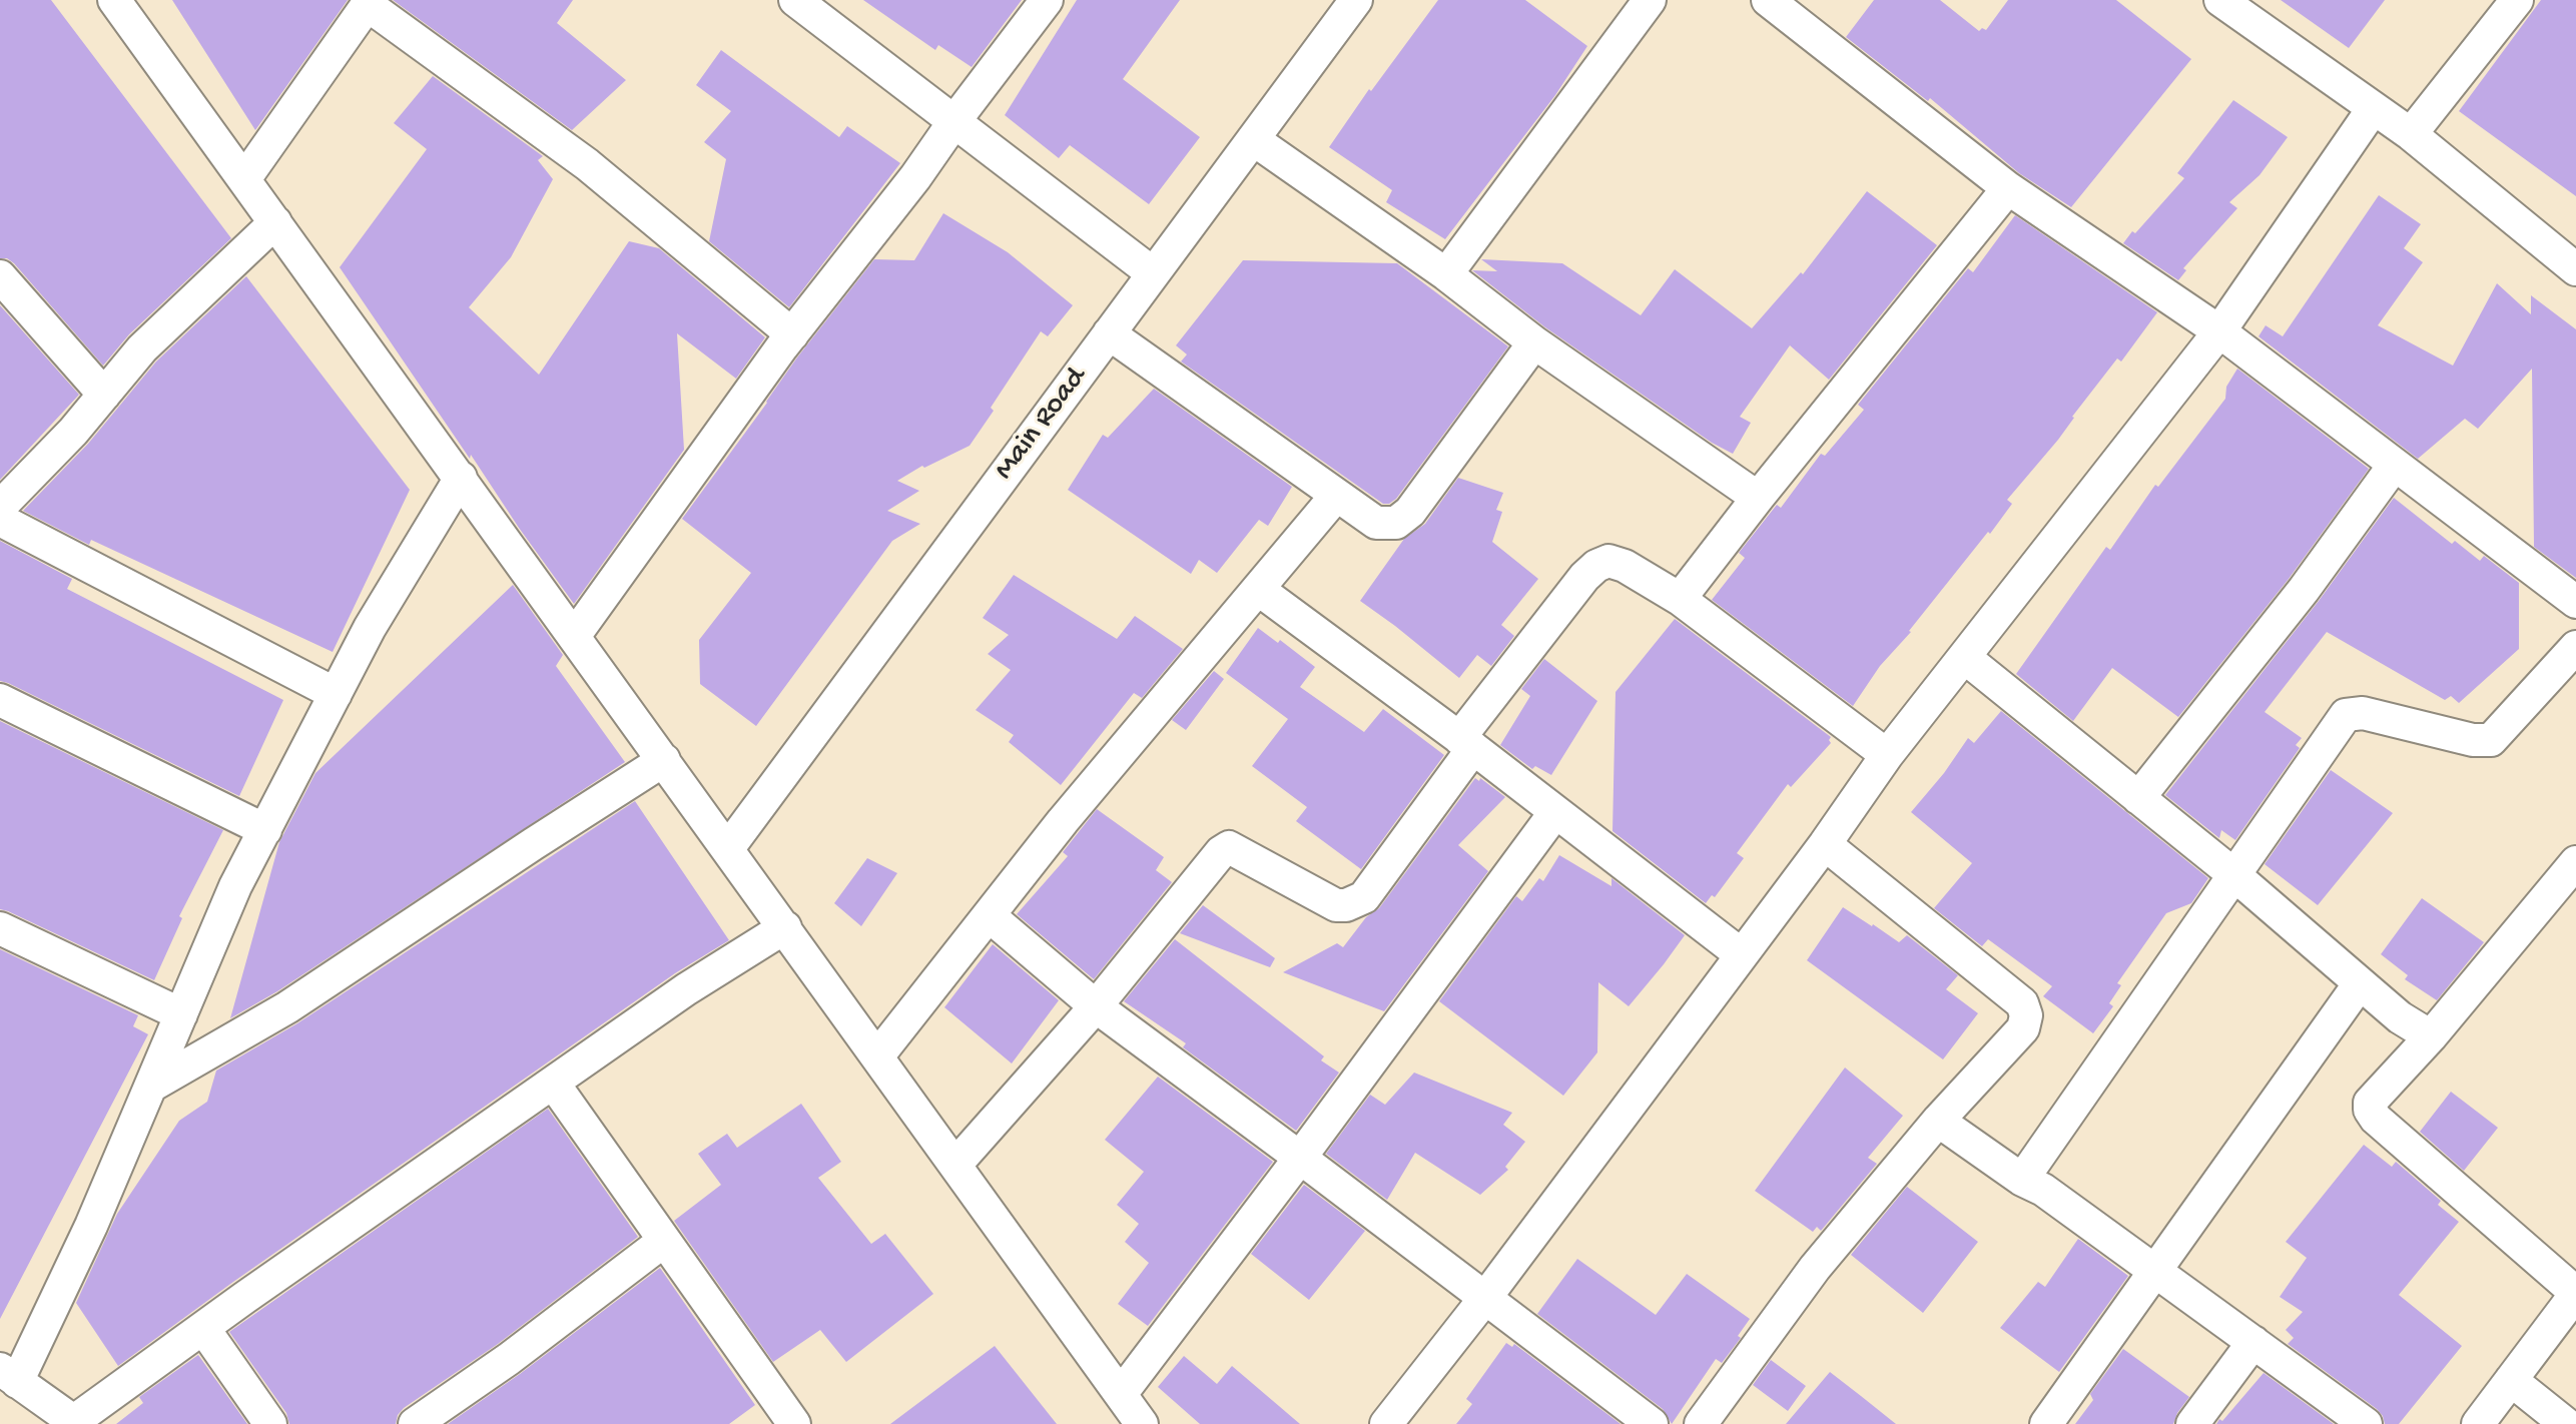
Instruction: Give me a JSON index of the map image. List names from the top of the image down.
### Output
{
  "streets": {
    "street": ["Main Road"]
  }
}
